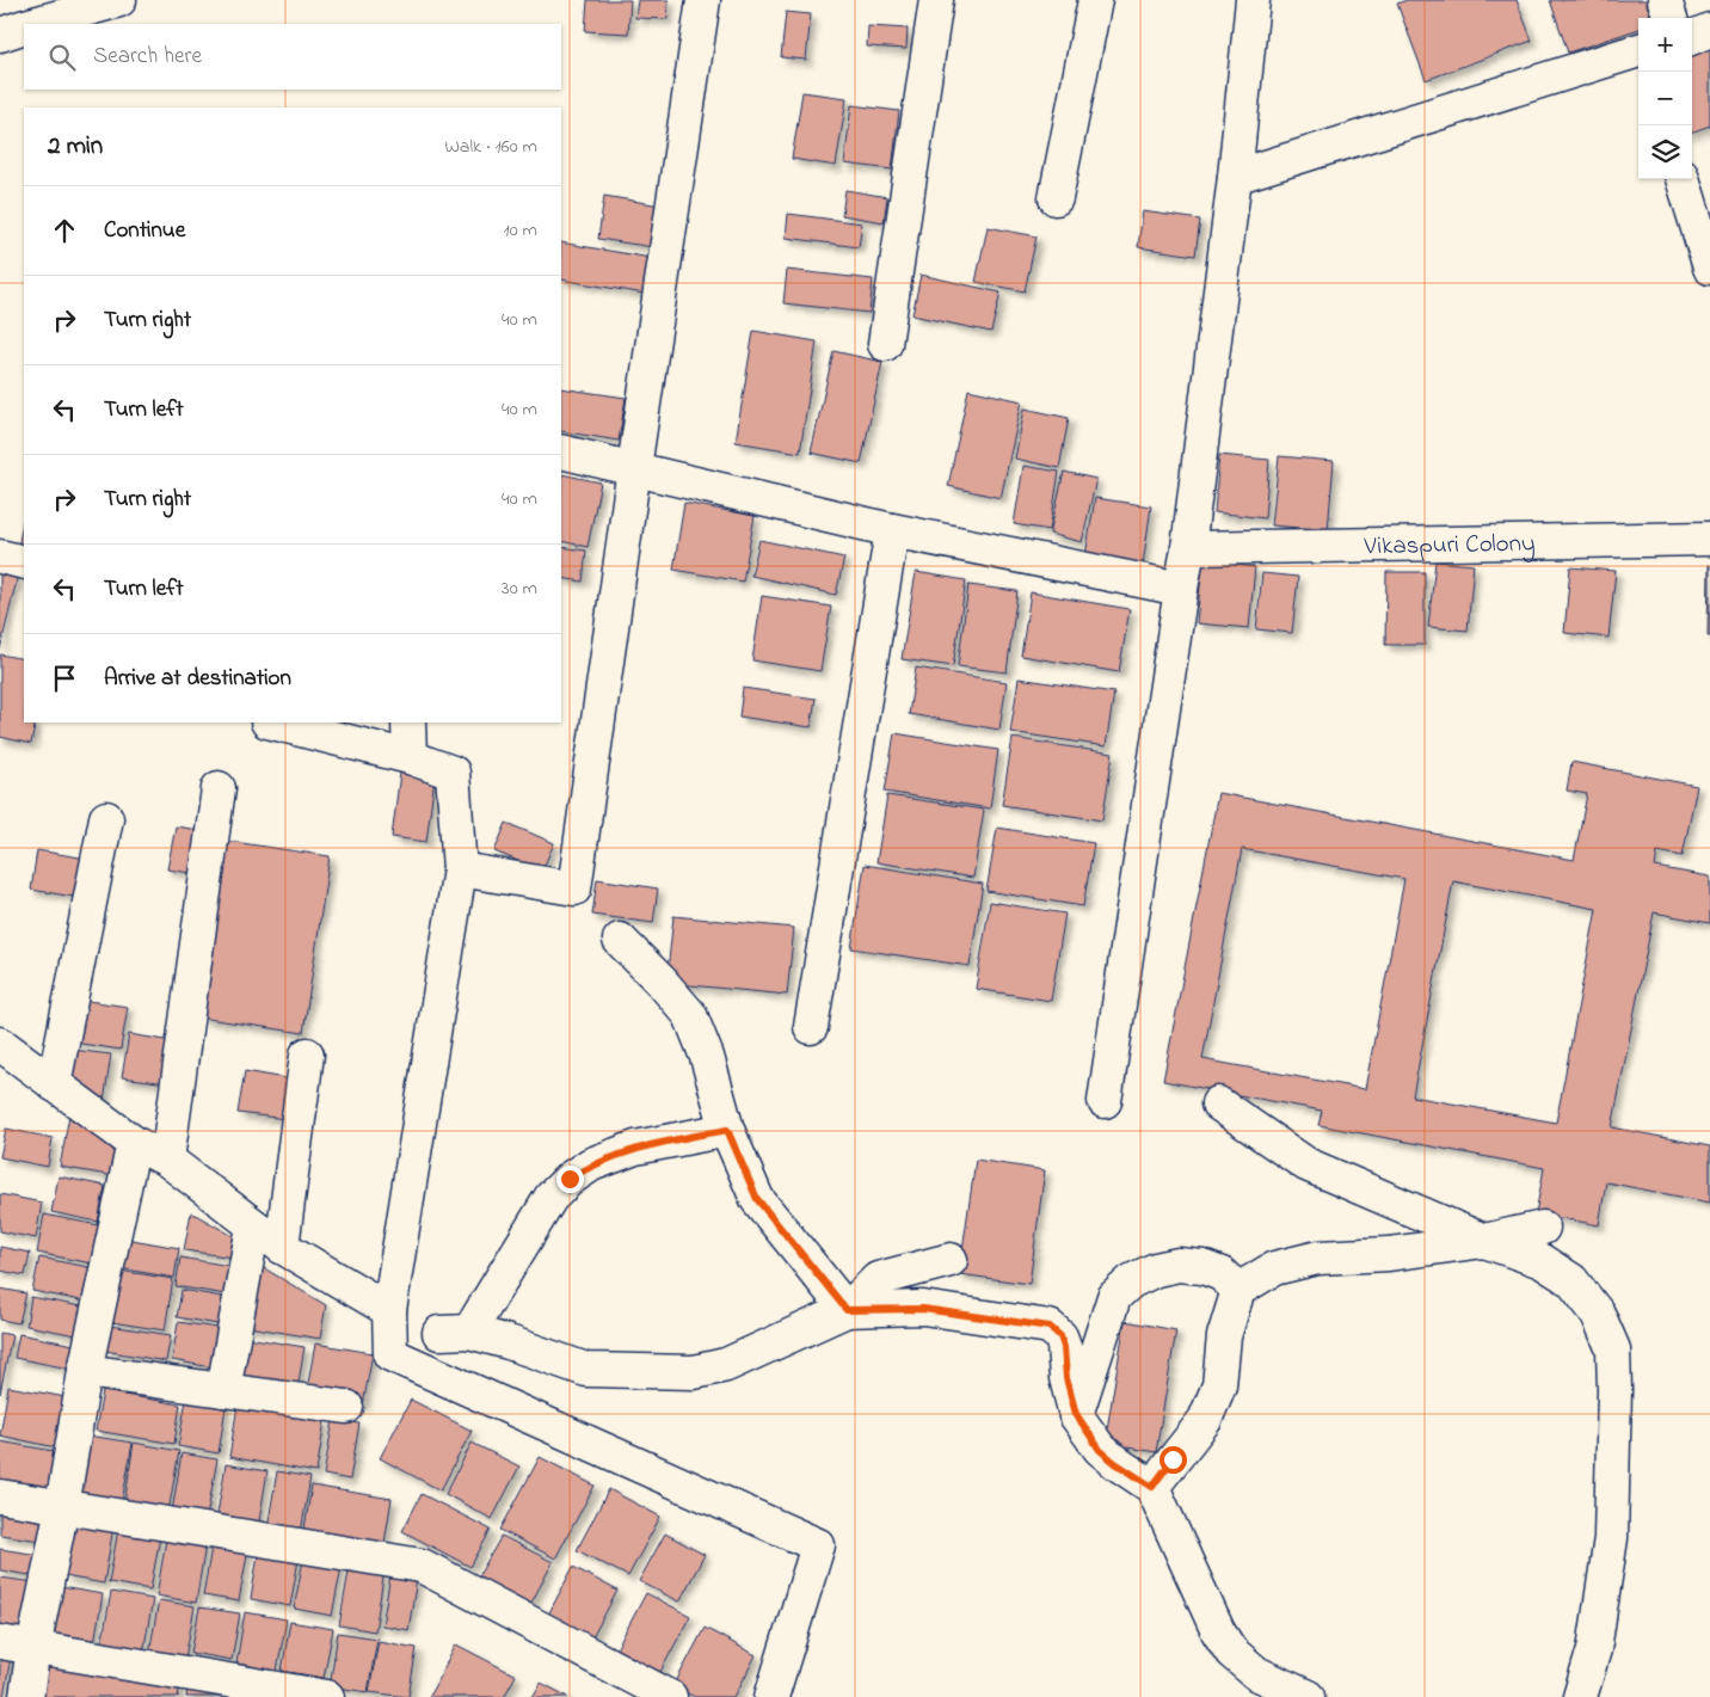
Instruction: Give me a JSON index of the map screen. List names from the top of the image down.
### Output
{
  "streets": {
    "street": ["Vikaspuri Colony"]
  },
  "page": {
    "map_buttons": ["+", "−"],
    "search": "Search here",
    "heading": ["2 min", "Walk · 160 m"],
    "list": [
      ["Continue", "10 m"],
      ["Turn right", "40 m"],
      ["Turn left", "40 m"],
      ["Turn right", "40 m"],
      ["Turn left", "30 m"],
      "Arrive at destination"
    ]
  }
}
